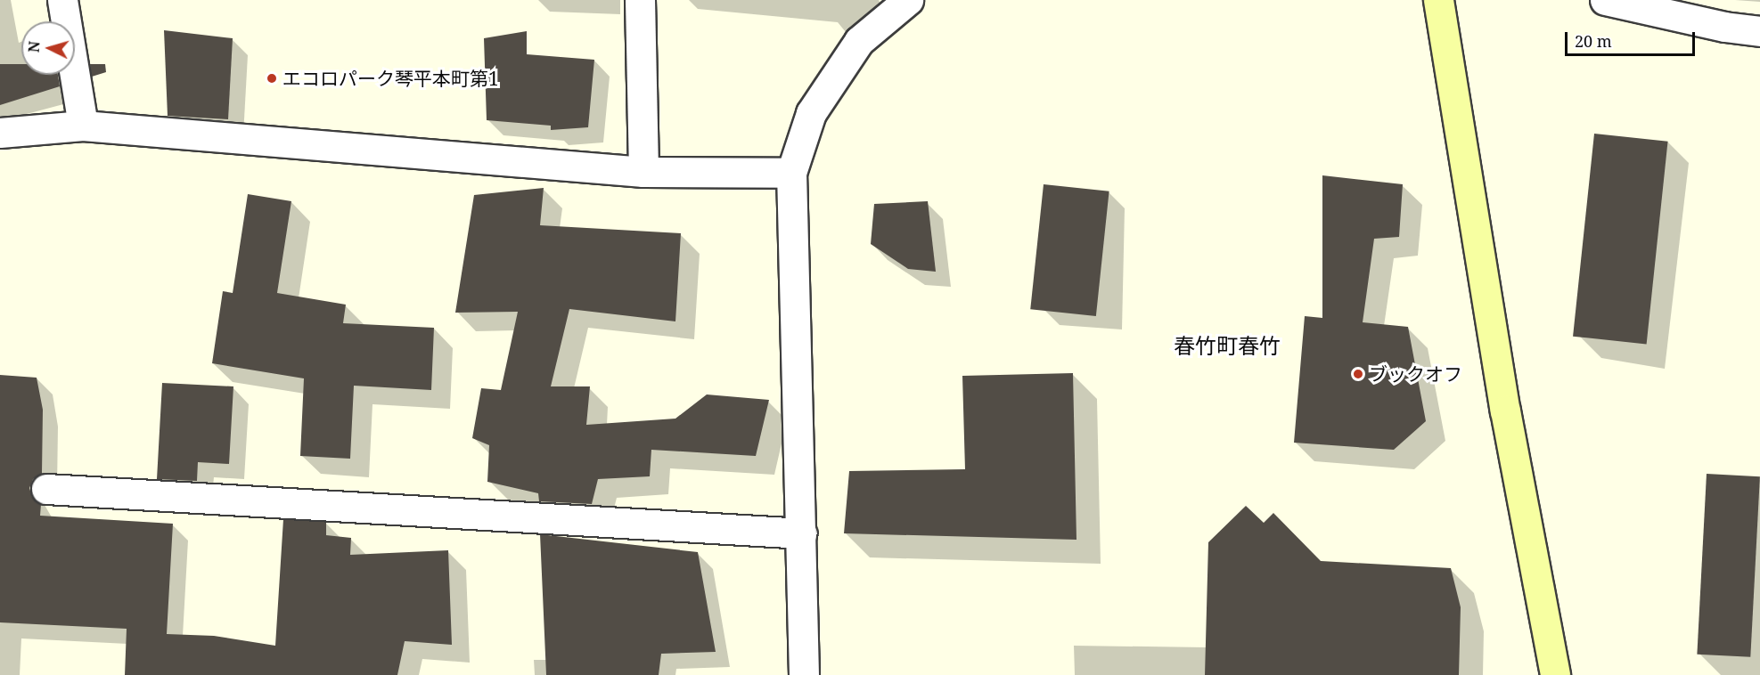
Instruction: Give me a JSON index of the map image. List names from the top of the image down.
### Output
{
  "districts": ["春竹町春竹"],
  "places": ["エコロパーク琴平本町第1", "ブックオフ"],
  "scale_bar": "20 m",
  "north": "left"
}
